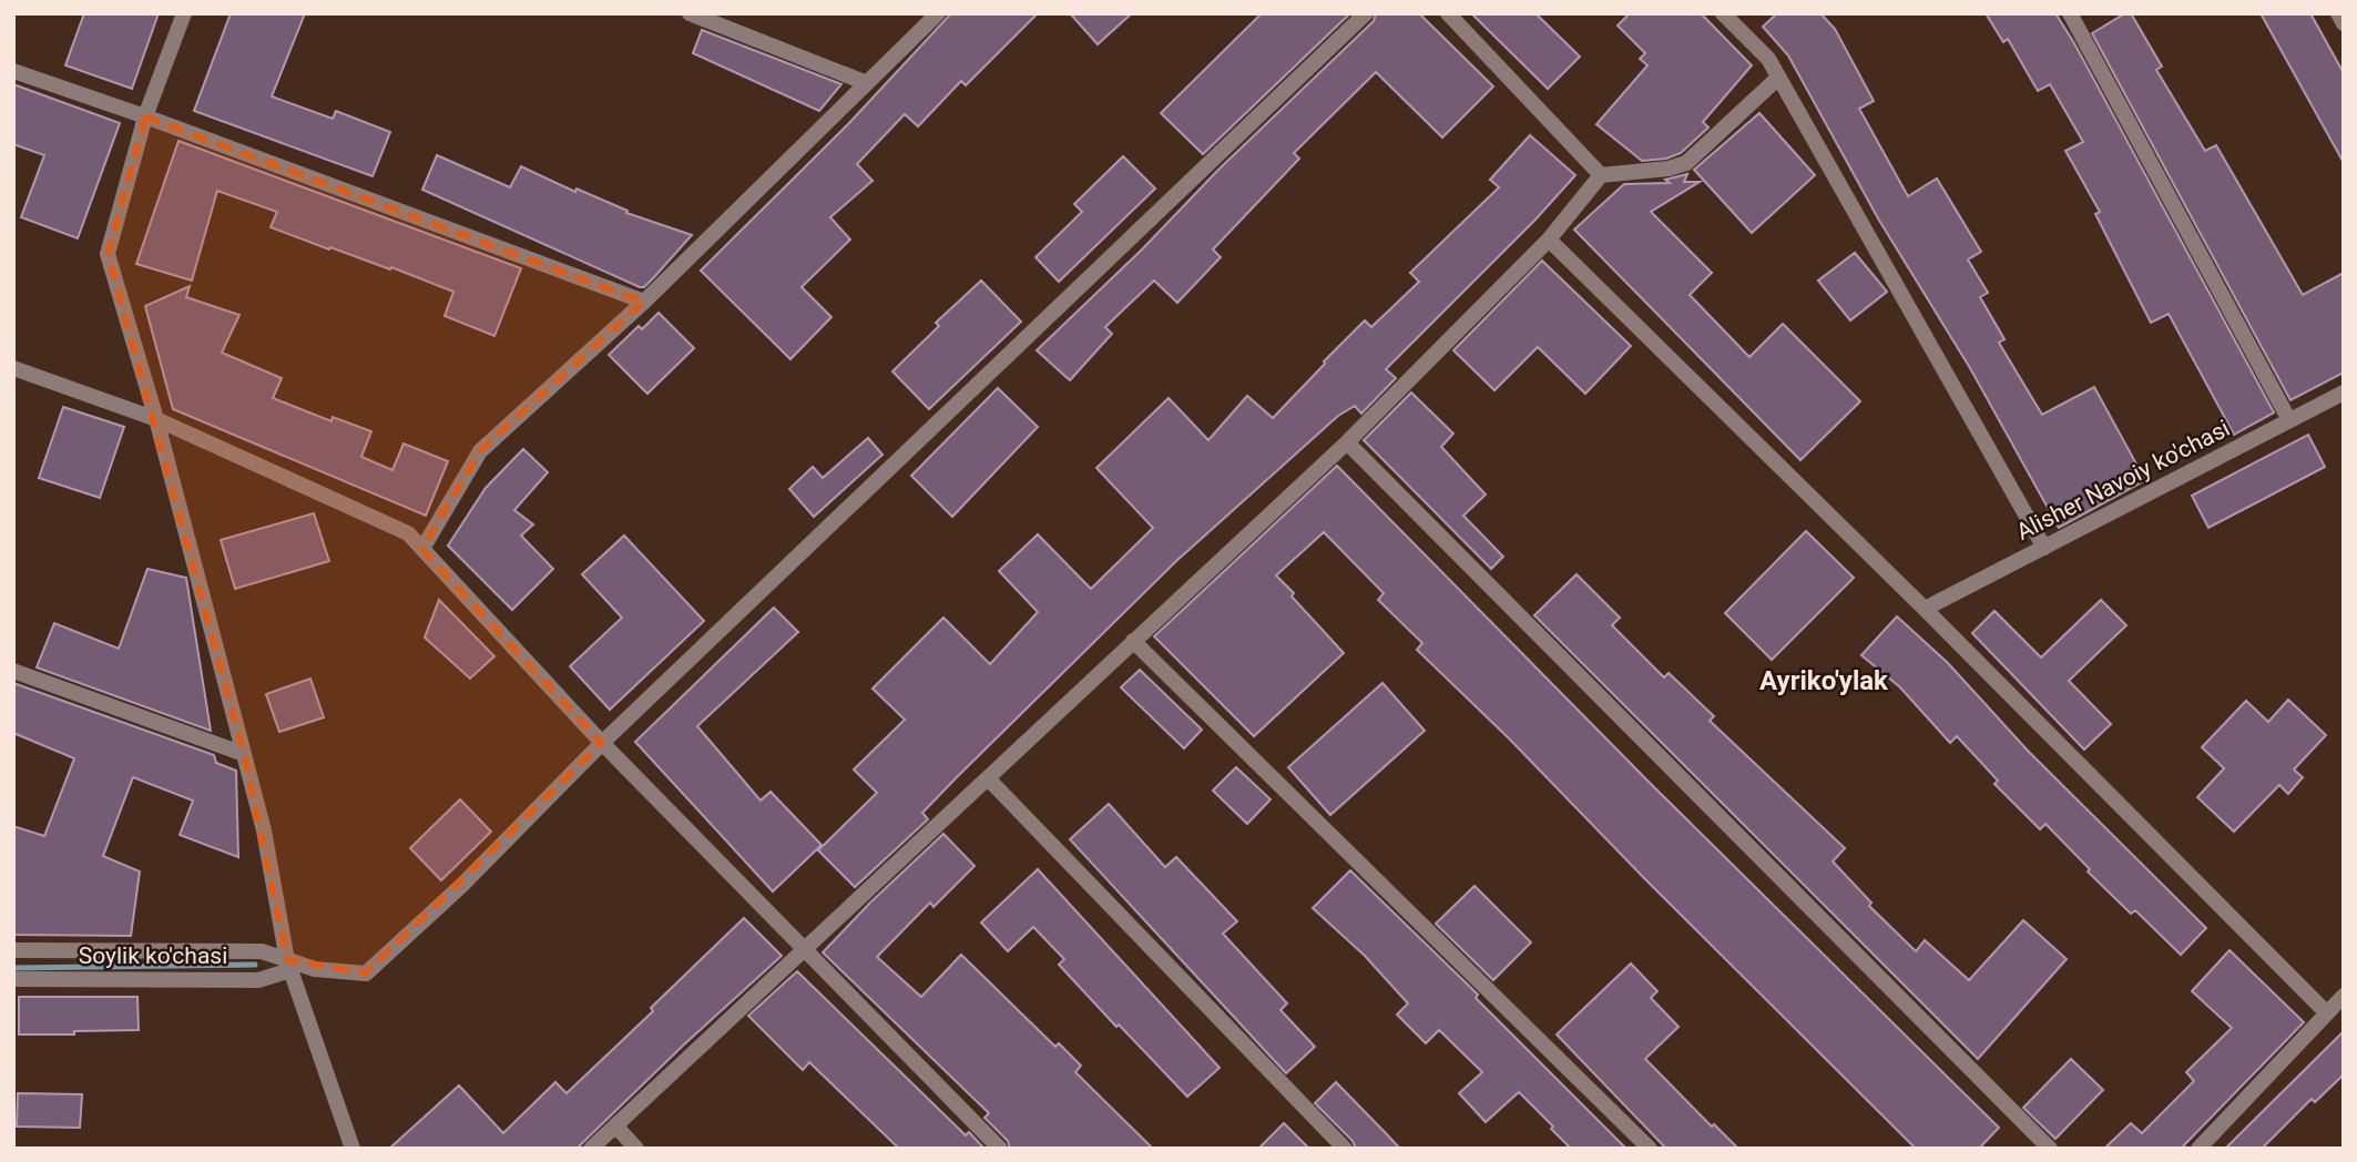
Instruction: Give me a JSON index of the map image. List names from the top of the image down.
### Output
{
  "streets": {
    "street": ["Alisher Navoiy ko'chasi", "Soylik ko'chasi"]
  },
  "districts": ["Ayriko'ylak"]
}
